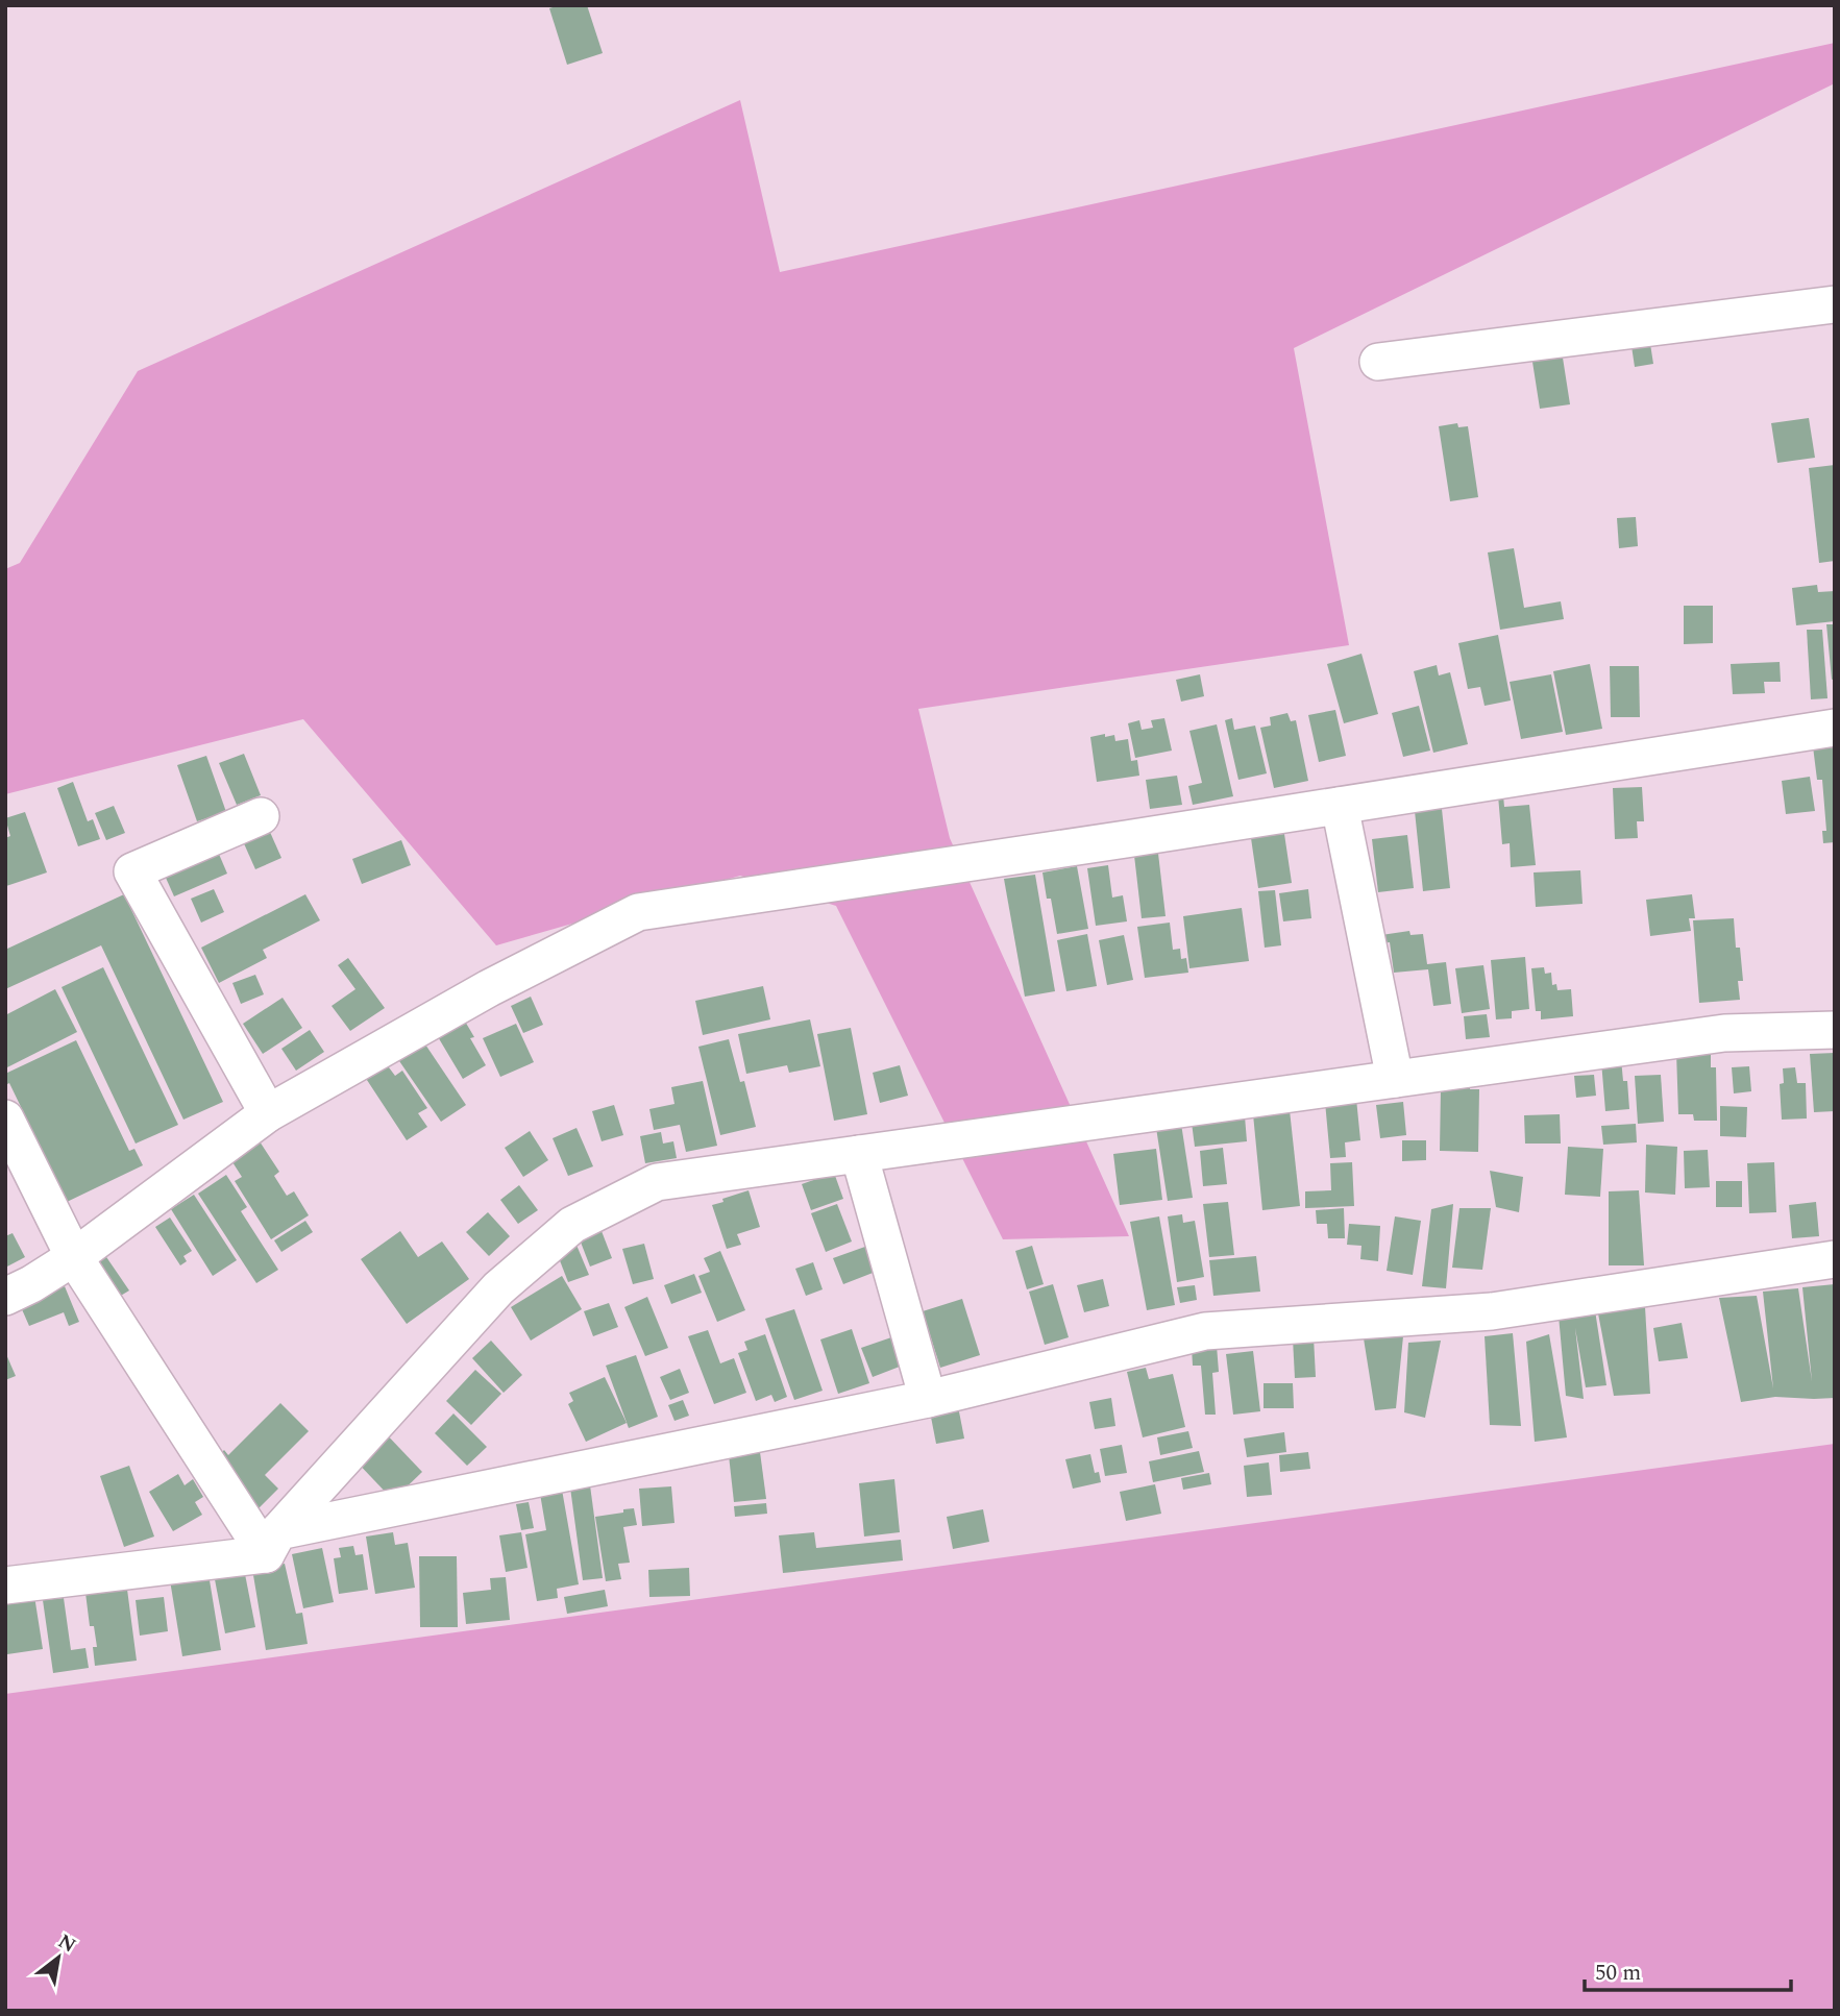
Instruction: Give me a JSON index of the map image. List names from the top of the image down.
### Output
{
  "scale_bar": "50 m",
  "north": "top right"
}
